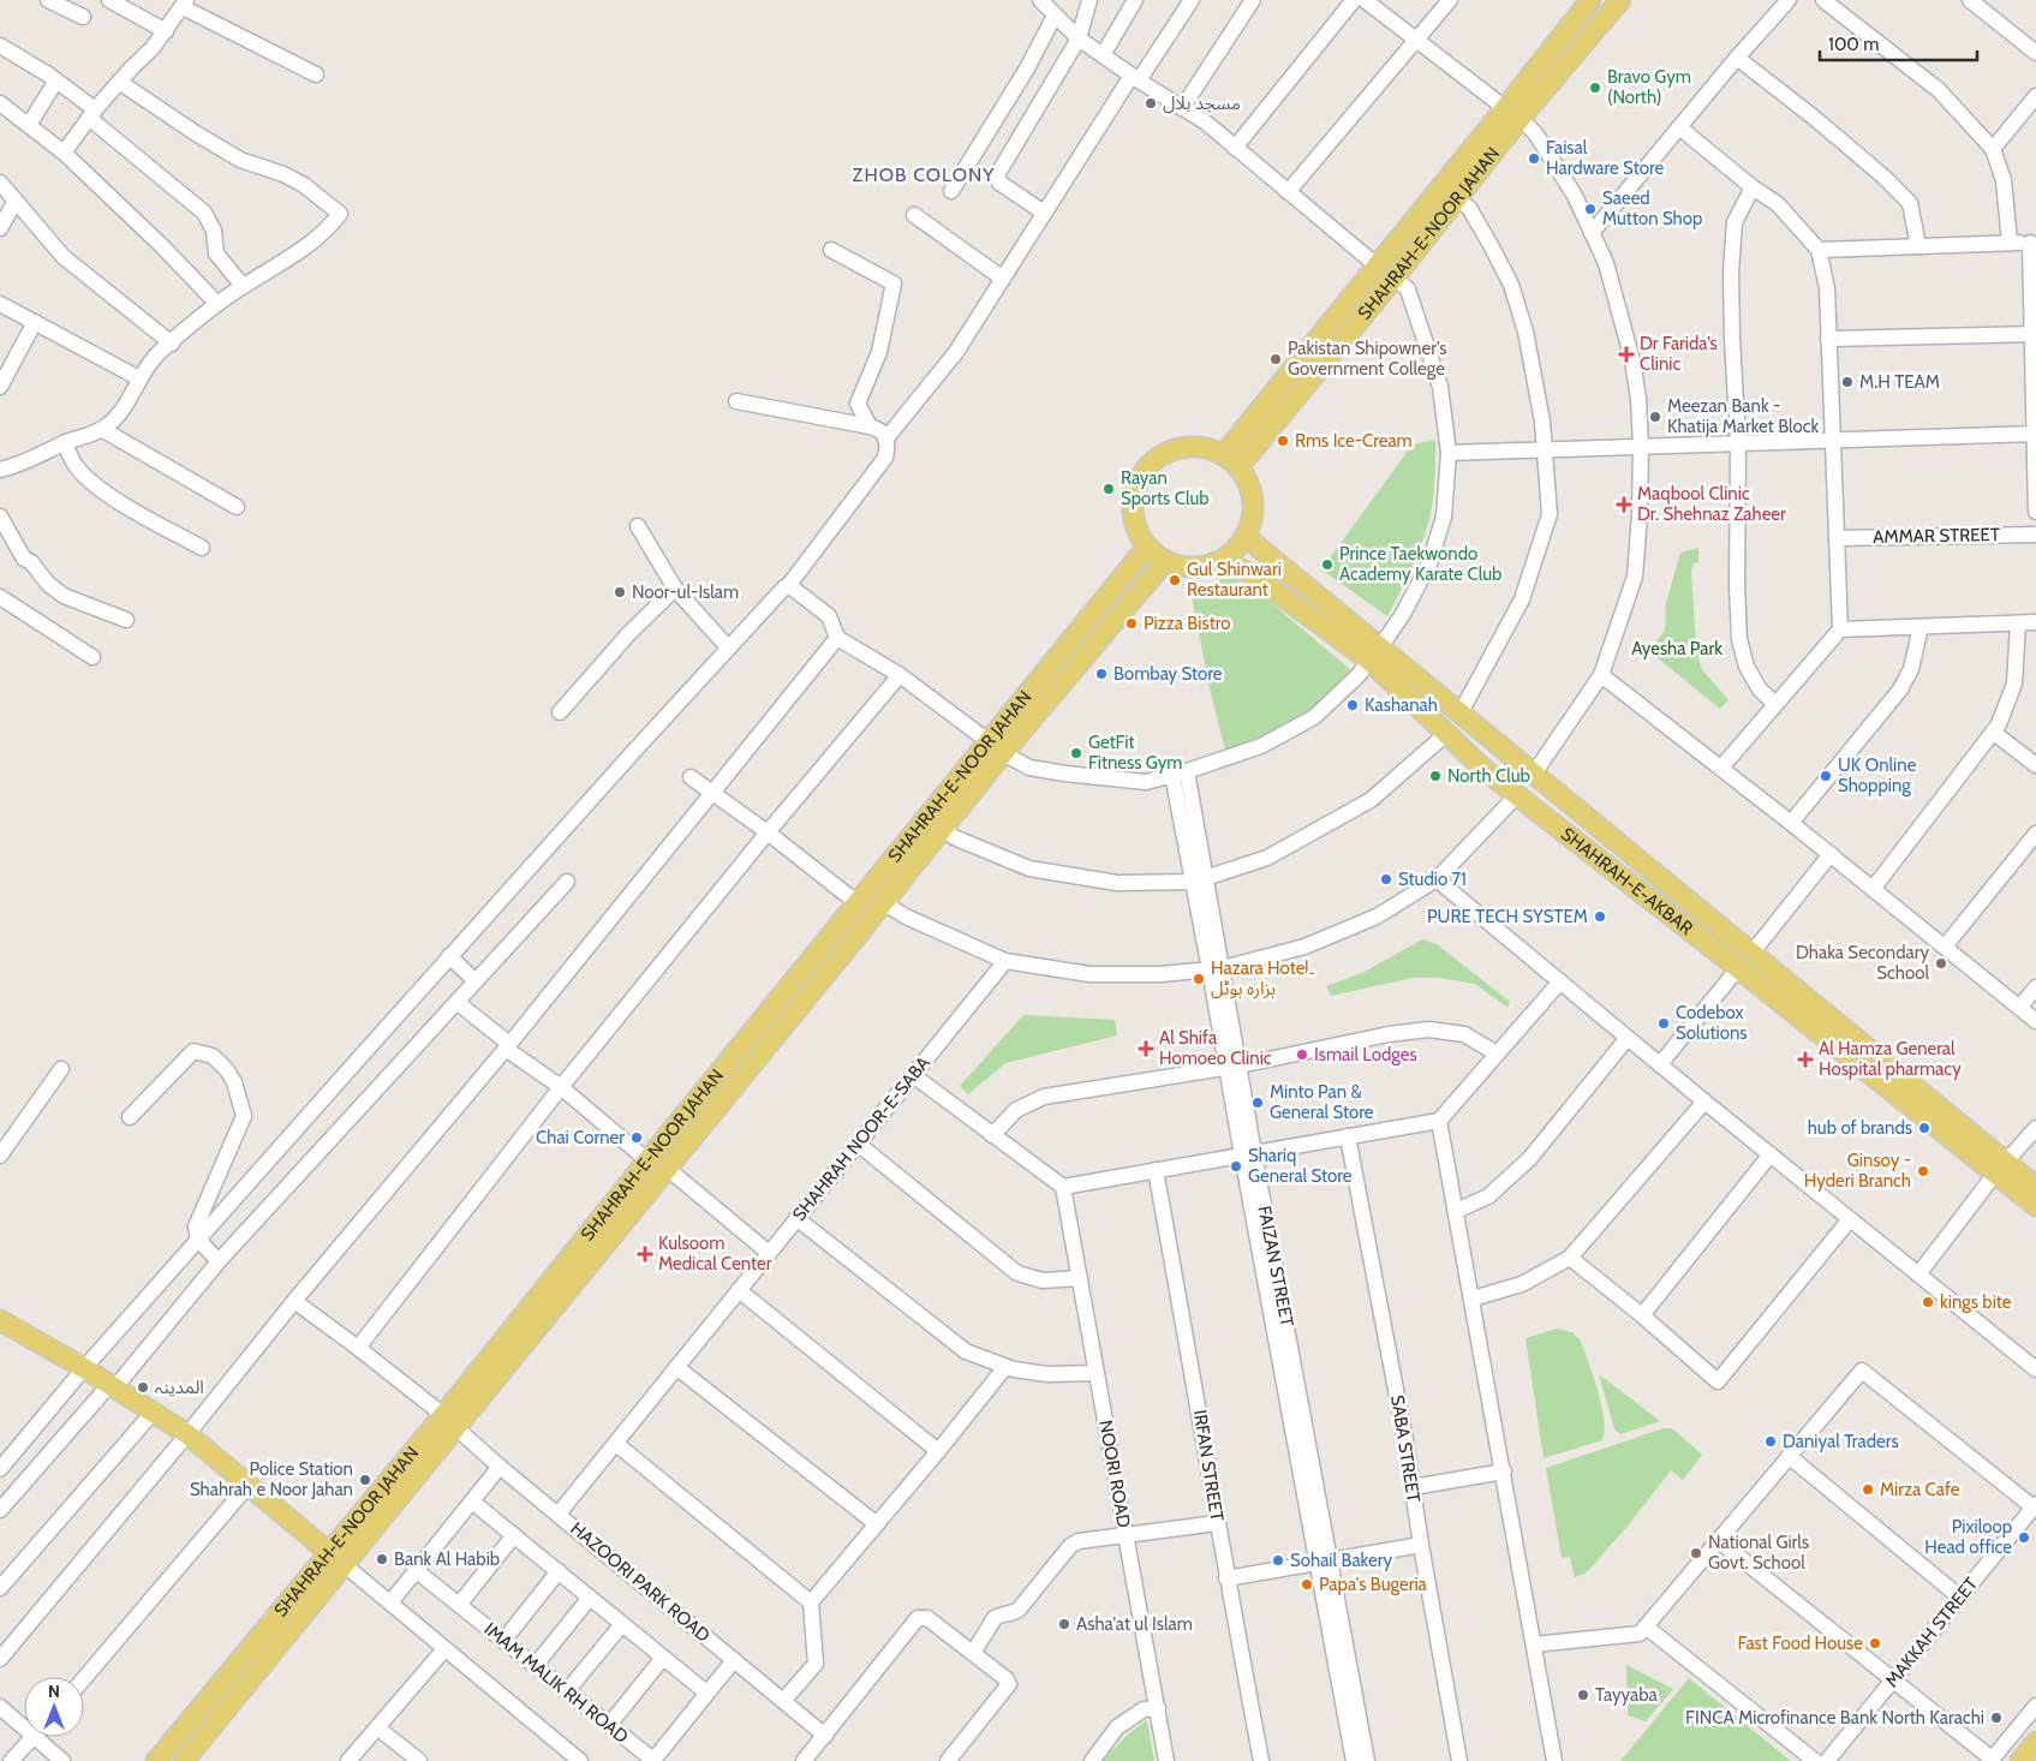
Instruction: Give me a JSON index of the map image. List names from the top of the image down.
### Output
{
  "streets": {
    "main road": ["SHAHRAH-E-NOOR JAHAN", "SHAHRAH-E-AKBAR"],
    "street": [
      "AMMAR STREET",
      "SHAHRAH NOOR-E-SABA",
      "FAIZAN STREET",
      "SABA STREET",
      "IRFAN STREET",
      "NOORI ROAD",
      "HAZOORI PARK ROAD",
      "MAKKAH STREET",
      "IMAM MALIK RH ROAD"
    ]
  },
  "crossings": [
    ["SHAHRAH-E-NOOR JAHAN", "SHAHRAH-E-AKBAR"],
    ["SHAHRAH-E-NOOR JAHAN", "HAZOORI PARK ROAD"],
    ["SHAHRAH NOOR-E-SABA", "HAZOORI PARK ROAD"],
    ["HAZOORI PARK ROAD", "IMAM MALIK RH ROAD"]
  ],
  "districts": ["ZHOB COLONY"],
  "parks": ["Ayesha Park"],
  "places": {
    "other": [
      "Bravo Gym (North)",
      "مسجد بلال",
      "Faisal Hardware Store",
      "Saeed Mutton Shop",
      "Pakistan Shipowner's Government College",
      "M.H TEAM",
      "Meezan Bank - Khatija Market Block",
      "Rms Ice-Cream",
      "Rayan Sports Club",
      "Prince Taekwondo Academy Karate Club",
      "Gul Shinwari Restaurant",
      "Noor-ul-Islam",
      "Pizza Bistro",
      "Bombay Store",
      "Kashanah",
      "GetFit Fitness Gym",
      "North Club",
      "UK Online Shopping",
      "Studio 71",
      "PURE TECH SYSTEM",
      "Dhaka Secondary School",
      "Hazara Hotel۔ ہزارہ ہوٹل",
      "Codebox Solutions",
      "Ismail Lodges",
      "Minto Pan & General Store",
      "hub of brands",
      "Chai Corner",
      "Shariq General Store",
      "Ginsoy - Hyderi Branch",
      "kings bite",
      "المدینہ",
      "Daniyal Traders",
      "Police Station Shahrah e Noor Jahan",
      "Mirza Cafe",
      "Pixiloop Head office",
      "National Girls Govt. School",
      "Bank Al Habib",
      "Sohail Bakery",
      "Papa's Bugeria",
      "Asha'at ul Islam",
      "Fast Food House",
      "Tayyaba",
      "FINCA Microfinance Bank North Karachi"
    ],
    "health": [
      "Dr Farida's Clinic",
      "Maqbool Clinic Dr. Shehnaz Zaheer",
      "Al Shifa Homoeo Clinic",
      "Al Hamza General Hospital pharmacy",
      "Kulsoom Medical Center"
    ]
  },
  "scale_bar": "100 m",
  "north": "top"
}
